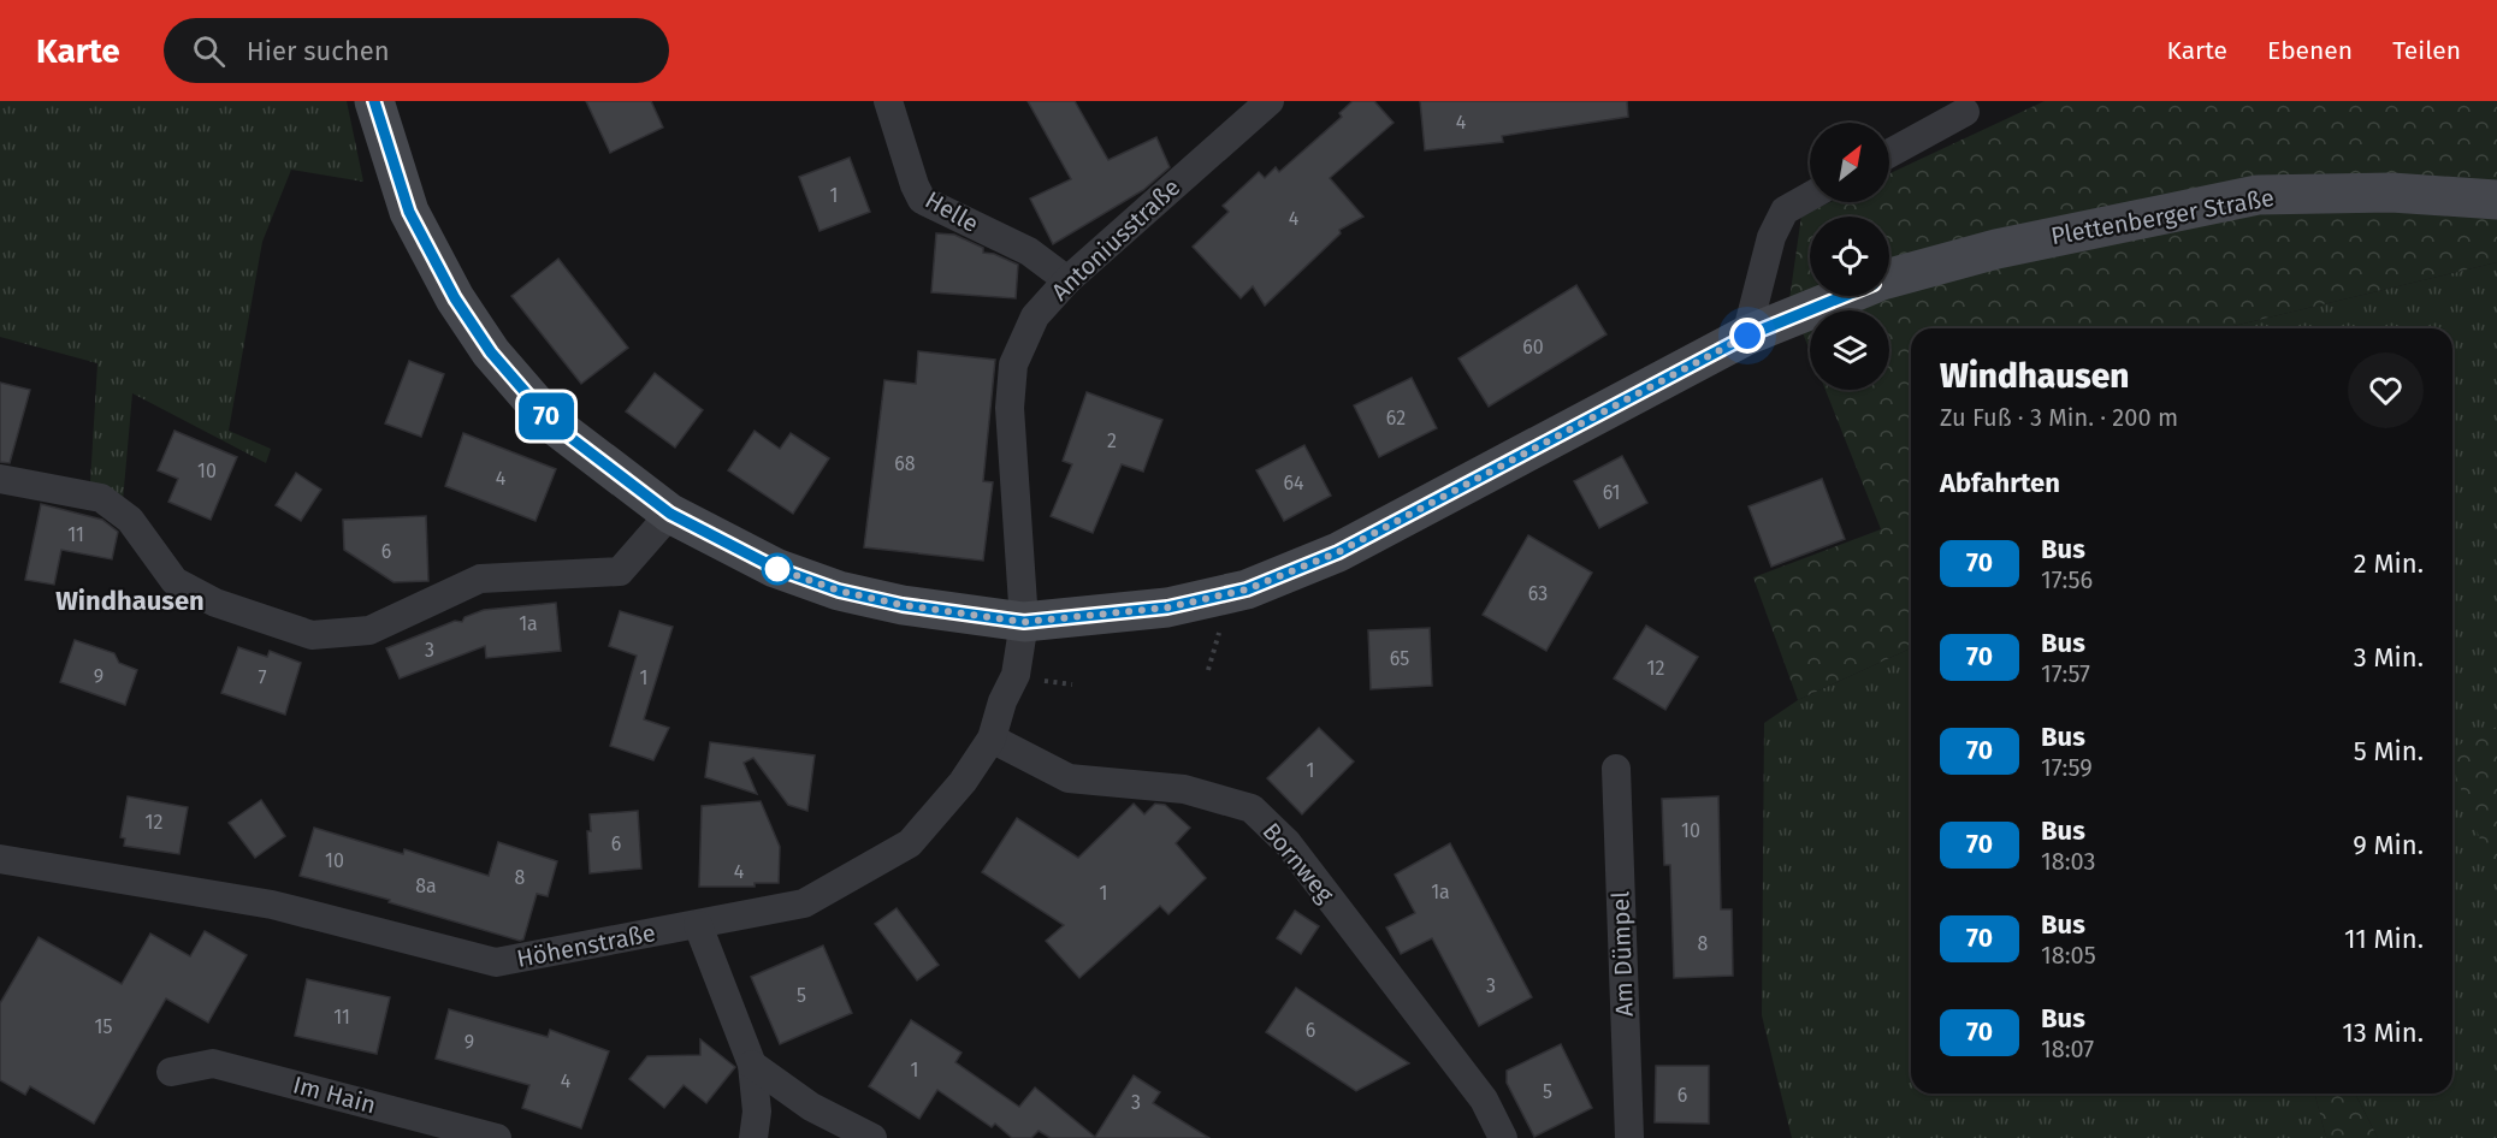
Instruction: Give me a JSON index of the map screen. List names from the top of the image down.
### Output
{
  "streets": {
    "main road": ["Plettenberger Straße"],
    "street": [
      "Helle",
      "Antoniusstraße",
      "Bornweg",
      "Höhenstraße",
      "Am Dümpel",
      "Im Hain"
    ]
  },
  "crossings": [
    ["Helle", "Antoniusstraße"],
    ["Plettenberger Straße", "Antoniusstraße"],
    ["Plettenberger Straße", "Höhenstraße"],
    ["Antoniusstraße", "Höhenstraße"],
    ["Bornweg", "Höhenstraße"]
  ],
  "districts": ["Windhausen"],
  "lines": ["bus line 70"],
  "house_numbers": [
    "4",
    "1",
    "4",
    "60",
    "62",
    "2",
    "68",
    "10",
    "4",
    "64",
    "61",
    "11",
    "6",
    "63",
    "1a",
    "3",
    "65",
    "12",
    "9",
    "7",
    "1",
    "1",
    "12",
    "10",
    "6",
    "10",
    "4",
    "8",
    "8a",
    "1a",
    "1",
    "8",
    "3",
    "5",
    "11",
    "15",
    "6",
    "9",
    "1",
    "4",
    "5",
    "6",
    "3"
  ],
  "north": "top right",
  "page": {
    "header": "Karte",
    "search": "Hier suchen",
    "nav": ["Karte", "Ebenen", "Teilen"],
    "on_map": "70",
    "heading": [
      ["Windhausen", "Zu Fuß · 3 Min. · 200 m"],
      "Abfahrten"
    ],
    "list": [
      {
        "mark": "70",
        "name": "Bus",
        "note": "17:56",
        "value": "2 Min."
      },
      {
        "mark": "70",
        "name": "Bus",
        "note": "17:57",
        "value": "3 Min."
      },
      {
        "mark": "70",
        "name": "Bus",
        "note": "17:59",
        "value": "5 Min."
      },
      {
        "mark": "70",
        "name": "Bus",
        "note": "18:03",
        "value": "9 Min."
      },
      {
        "mark": "70",
        "name": "Bus",
        "note": "18:05",
        "value": "11 Min."
      },
      {
        "mark": "70",
        "name": "Bus",
        "note": "18:07",
        "value": "13 Min."
      }
    ]
  }
}
